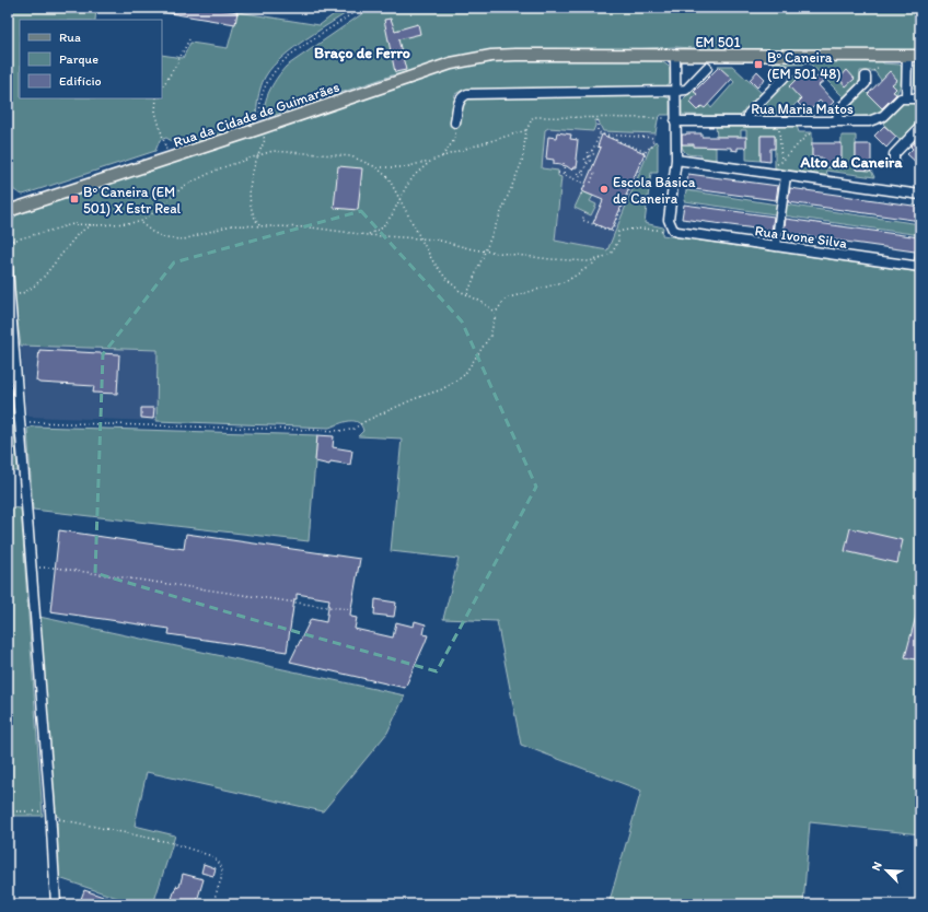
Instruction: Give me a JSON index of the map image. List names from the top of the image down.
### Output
{
  "streets": {
    "main road": ["EM 501", "Rua da Cidade de Guimarães"],
    "street": ["Rua Maria Matos", "Rua Ivone Silva"]
  },
  "crossings": [
    ["EM 501", "Rua da Cidade de Guimarães"]
  ],
  "districts": ["Braço de Ferro", "Alto da Caneira"],
  "places": {
    "transit": ["Bº Caneira (EM 501 48)", "Bº Caneira (EM 501) X Estr Real"],
    "other": ["Escola Básica de Caneira"]
  },
  "legend": ["Rua", "Parque", "Edifício"],
  "north": "top left"
}
